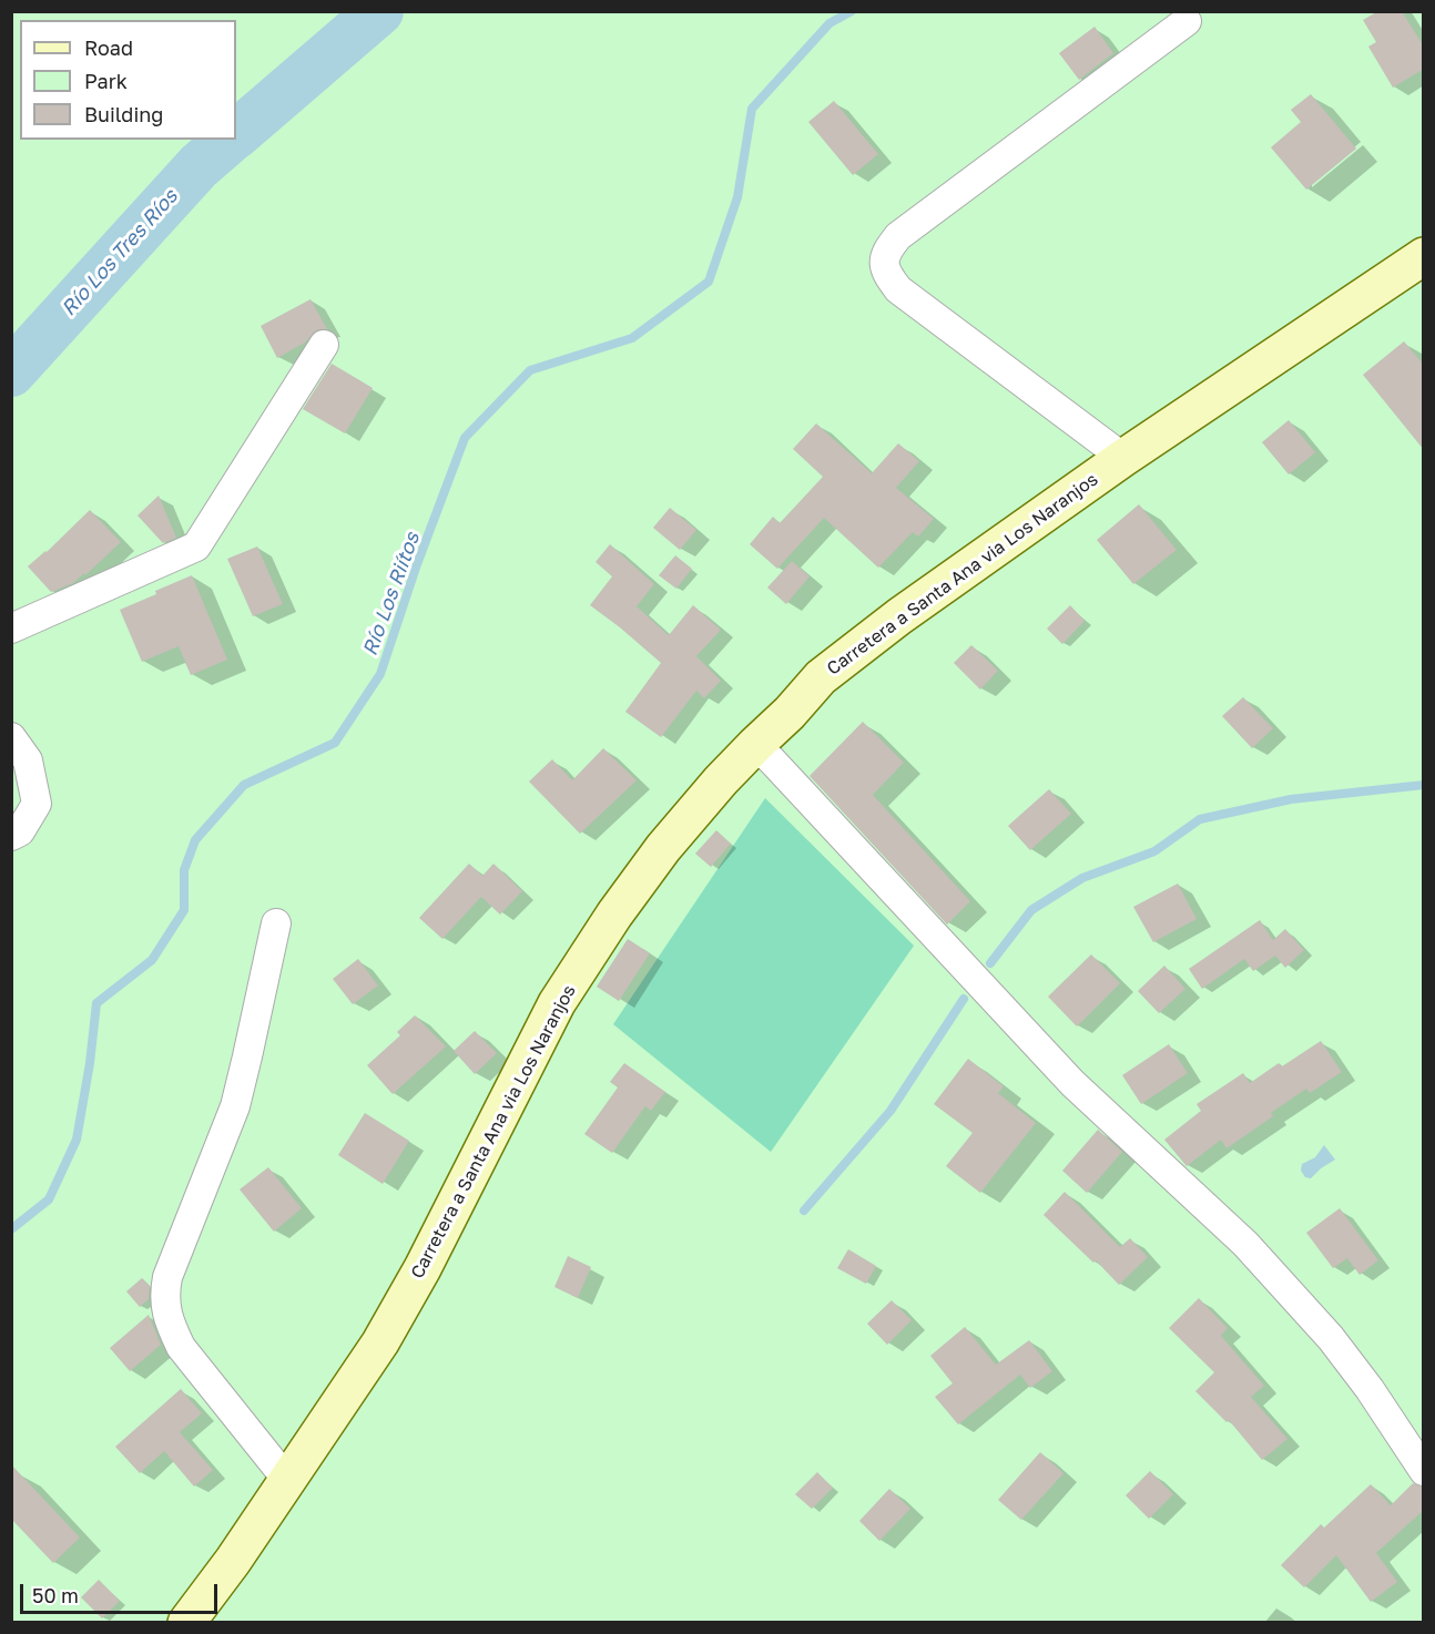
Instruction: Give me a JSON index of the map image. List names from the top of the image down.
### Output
{
  "streets": {
    "main road": ["Carretera a Santa Ana via Los Naranjos"]
  },
  "water": ["Río Los Tres Ríos", "Río Los Riítos"],
  "legend": ["Road", "Park", "Building"],
  "scale_bar": "50 m"
}
